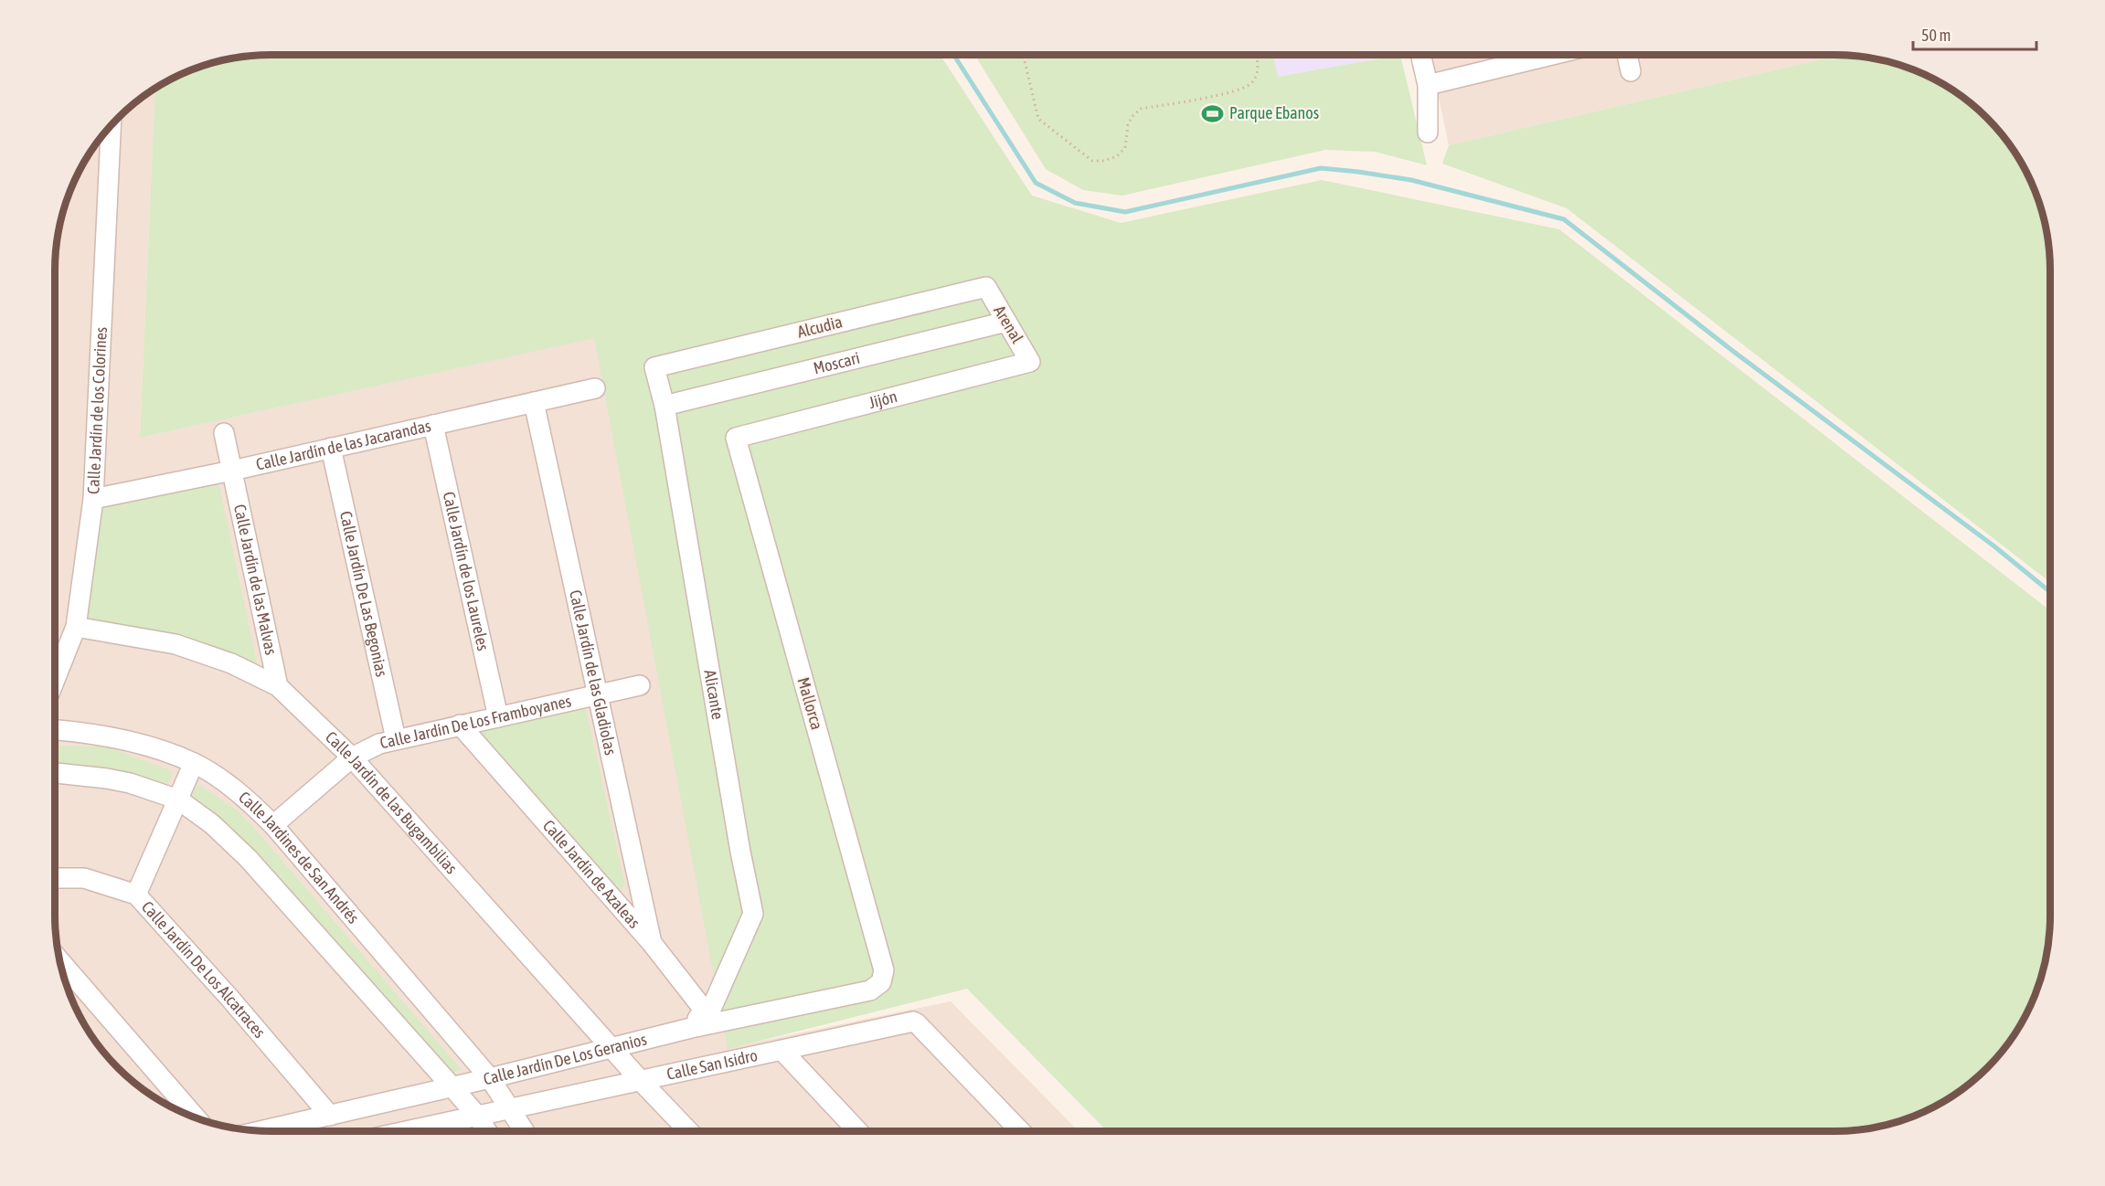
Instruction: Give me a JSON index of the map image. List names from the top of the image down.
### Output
{
  "streets": {
    "street": [
      "Arenal",
      "Alcudia",
      "Moscari",
      "Jijón",
      "Calle Jardín de los Colorines",
      "Calle Jardín de las Jacarandas",
      "Calle Jardín de los Laureles",
      "Calle Jardín de las Malvas",
      "Calle Jardín De Las Begonias",
      "Calle Jardín de las Gladiolas",
      "Alicante",
      "Mallorca",
      "Calle Jardín De Los Framboyanes",
      "Calle Jardín de las Bugambilias",
      "Calle Jardines de San Andrés",
      "Calle Jardín de Azaleas",
      "Calle Jardín De Los Alcatraces",
      "Calle Jardín De Los Geranios",
      "Calle San Isidro"
    ]
  },
  "crossings": [
    ["Arenal", "Alcudia"],
    ["Arenal", "Moscari"],
    ["Arenal", "Jijón"],
    ["Alcudia", "Alicante"],
    ["Moscari", "Alicante"],
    ["Jijón", "Mallorca"],
    ["Calle Jardín de los Colorines", "Calle Jardín de las Jacarandas"],
    ["Calle Jardín de los Colorines", "Calle Jardín de las Bugambilias"],
    ["Calle Jardín de las Jacarandas", "Calle Jardín de los Laureles"],
    ["Calle Jardín de las Jacarandas", "Calle Jardín de las Malvas"],
    ["Calle Jardín de las Jacarandas", "Calle Jardín De Las Begonias"],
    ["Calle Jardín de las Jacarandas", "Calle Jardín de las Gladiolas"],
    ["Calle Jardín de los Laureles", "Calle Jardín De Los Framboyanes"],
    ["Calle Jardín de las Malvas", "Calle Jardín de las Bugambilias"],
    ["Calle Jardín De Las Begonias", "Calle Jardín De Los Framboyanes"],
    ["Calle Jardín de las Gladiolas", "Calle Jardín De Los Framboyanes"],
    ["Calle Jardín de las Gladiolas", "Calle Jardín de Azaleas"],
    ["Alicante", "Calle Jardín de Azaleas"],
    ["Mallorca", "Calle Jardín De Los Geranios"],
    ["Calle Jardín De Los Framboyanes", "Calle Jardín de las Bugambilias"],
    ["Calle Jardín De Los Framboyanes", "Calle Jardines de San Andrés"],
    ["Calle Jardín De Los Framboyanes", "Calle Jardín de Azaleas"],
    ["Calle Jardín de las Bugambilias", "Calle Jardín De Los Geranios"],
    ["Calle Jardín de las Bugambilias", "Calle San Isidro"],
    ["Calle Jardines de San Andrés", "Calle Jardín De Los Geranios"],
    ["Calle Jardines de San Andrés", "Calle San Isidro"],
    ["Calle Jardín De Los Alcatraces", "Calle Jardín De Los Geranios"],
    ["Calle Jardín De Los Geranios", "Calle San Isidro"]
  ],
  "places": {
    "sports": ["Parque Ebanos"]
  },
  "scale_bar": "50 m"
}
